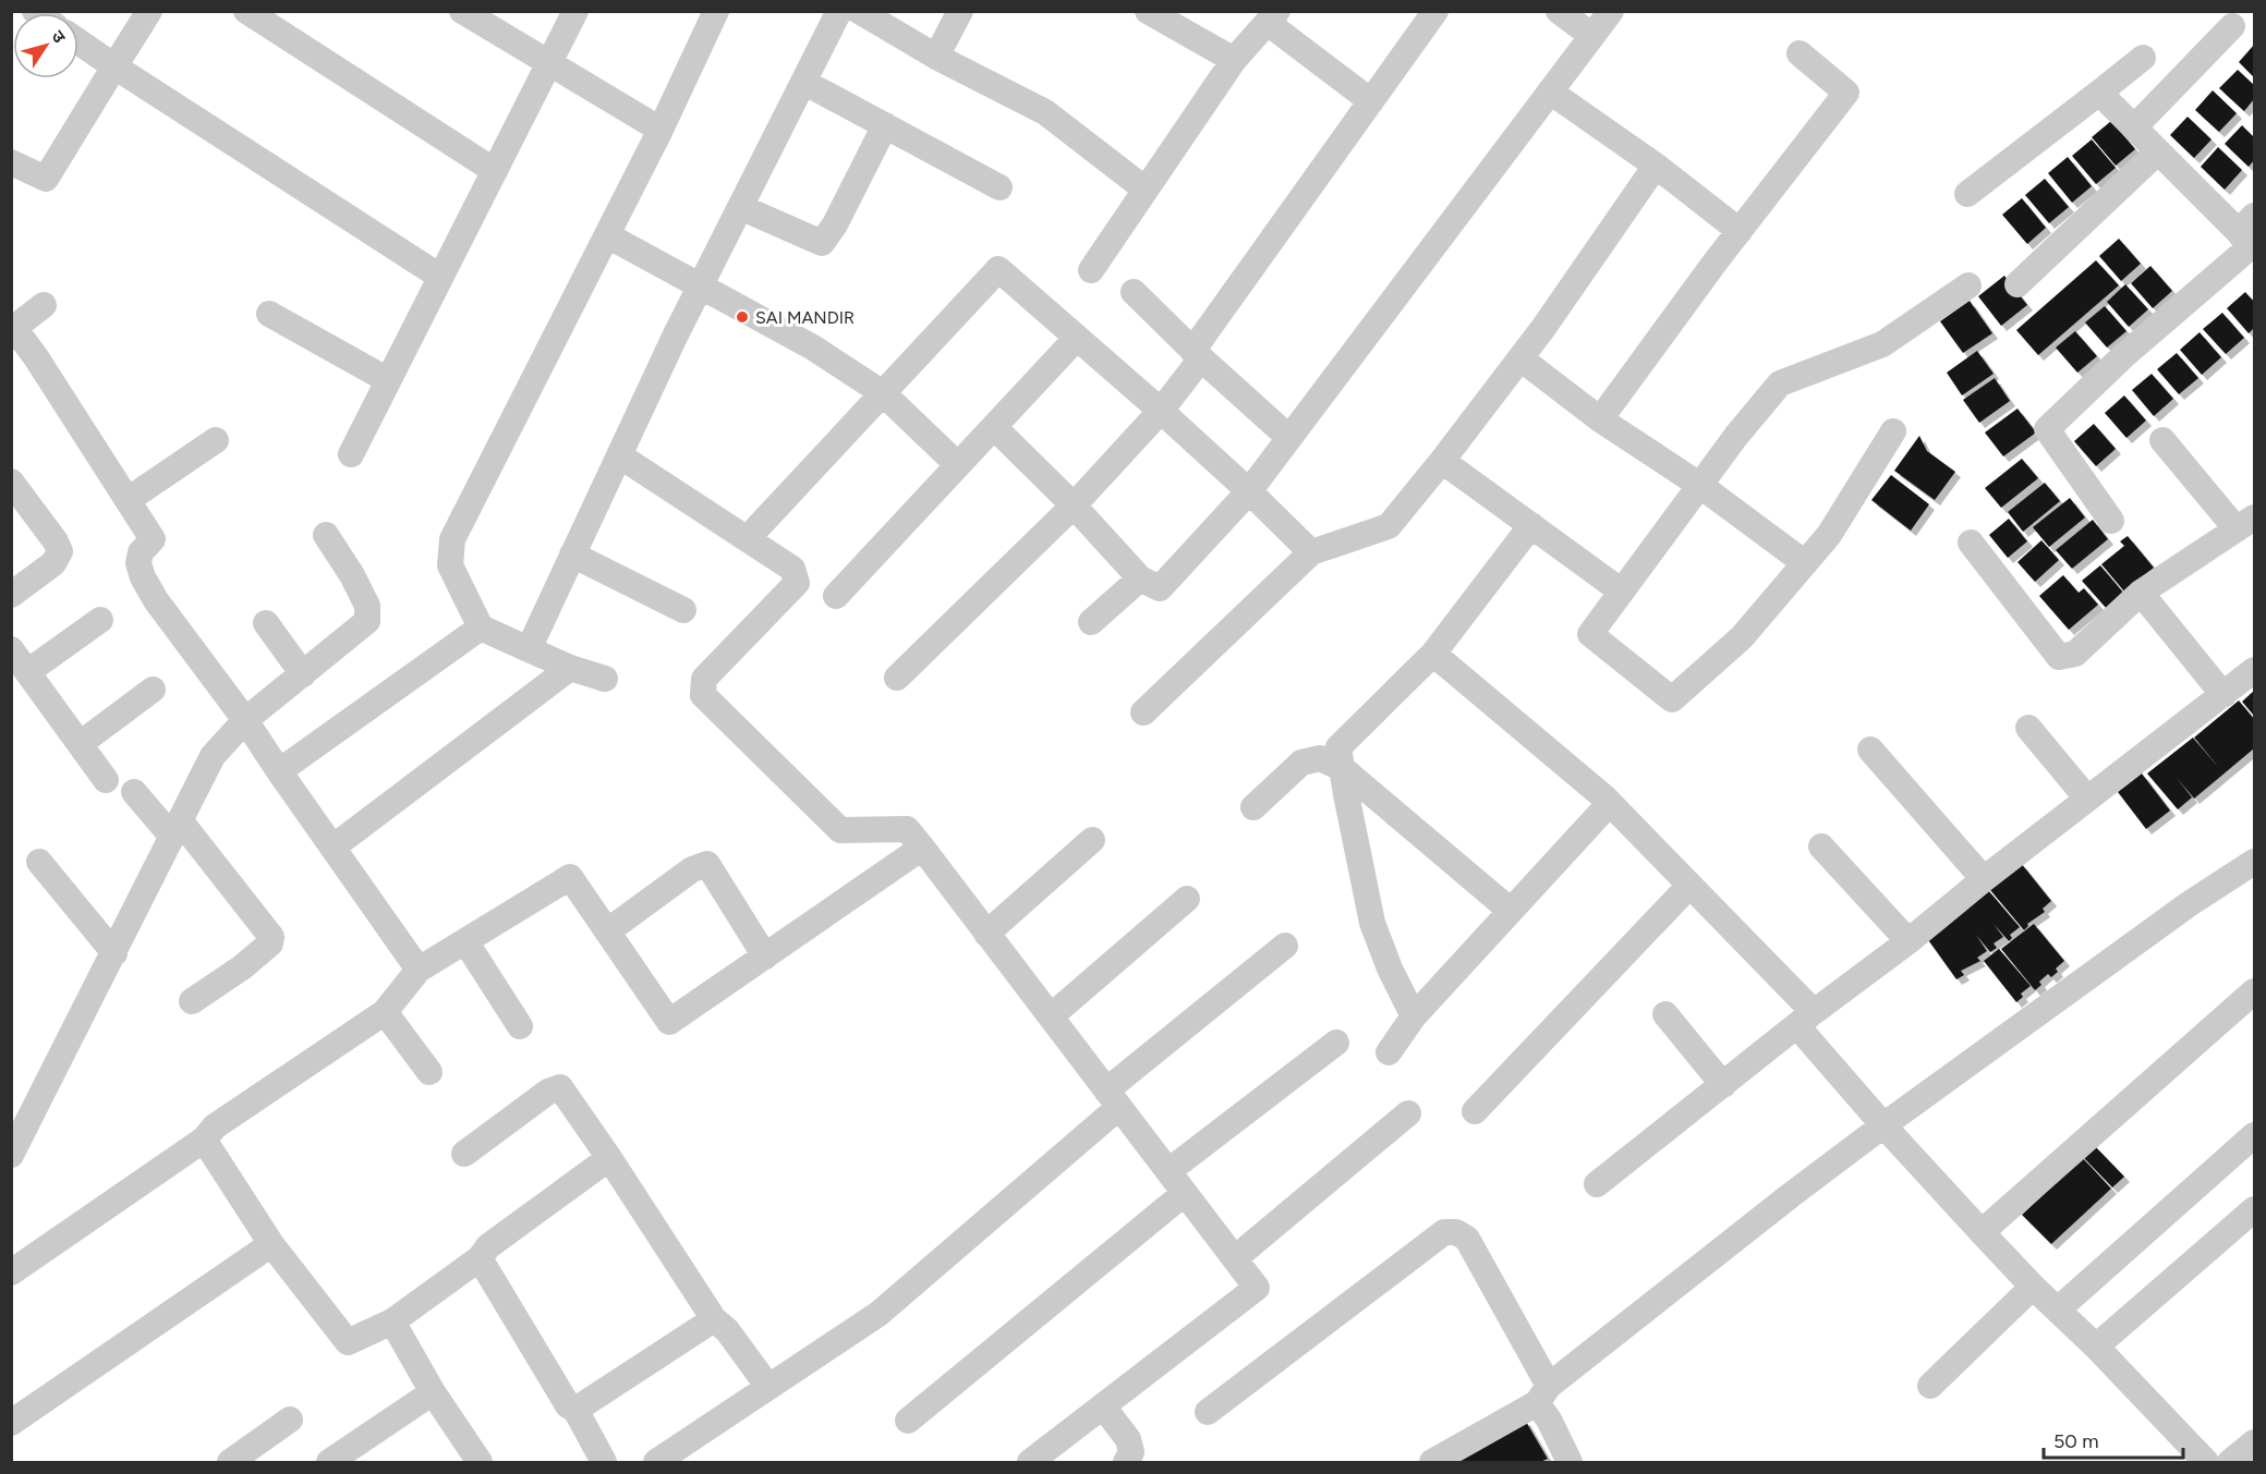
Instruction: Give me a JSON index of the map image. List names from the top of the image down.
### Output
{
  "places": ["SAI MANDIR"],
  "scale_bar": "50 m",
  "north": "top right"
}
